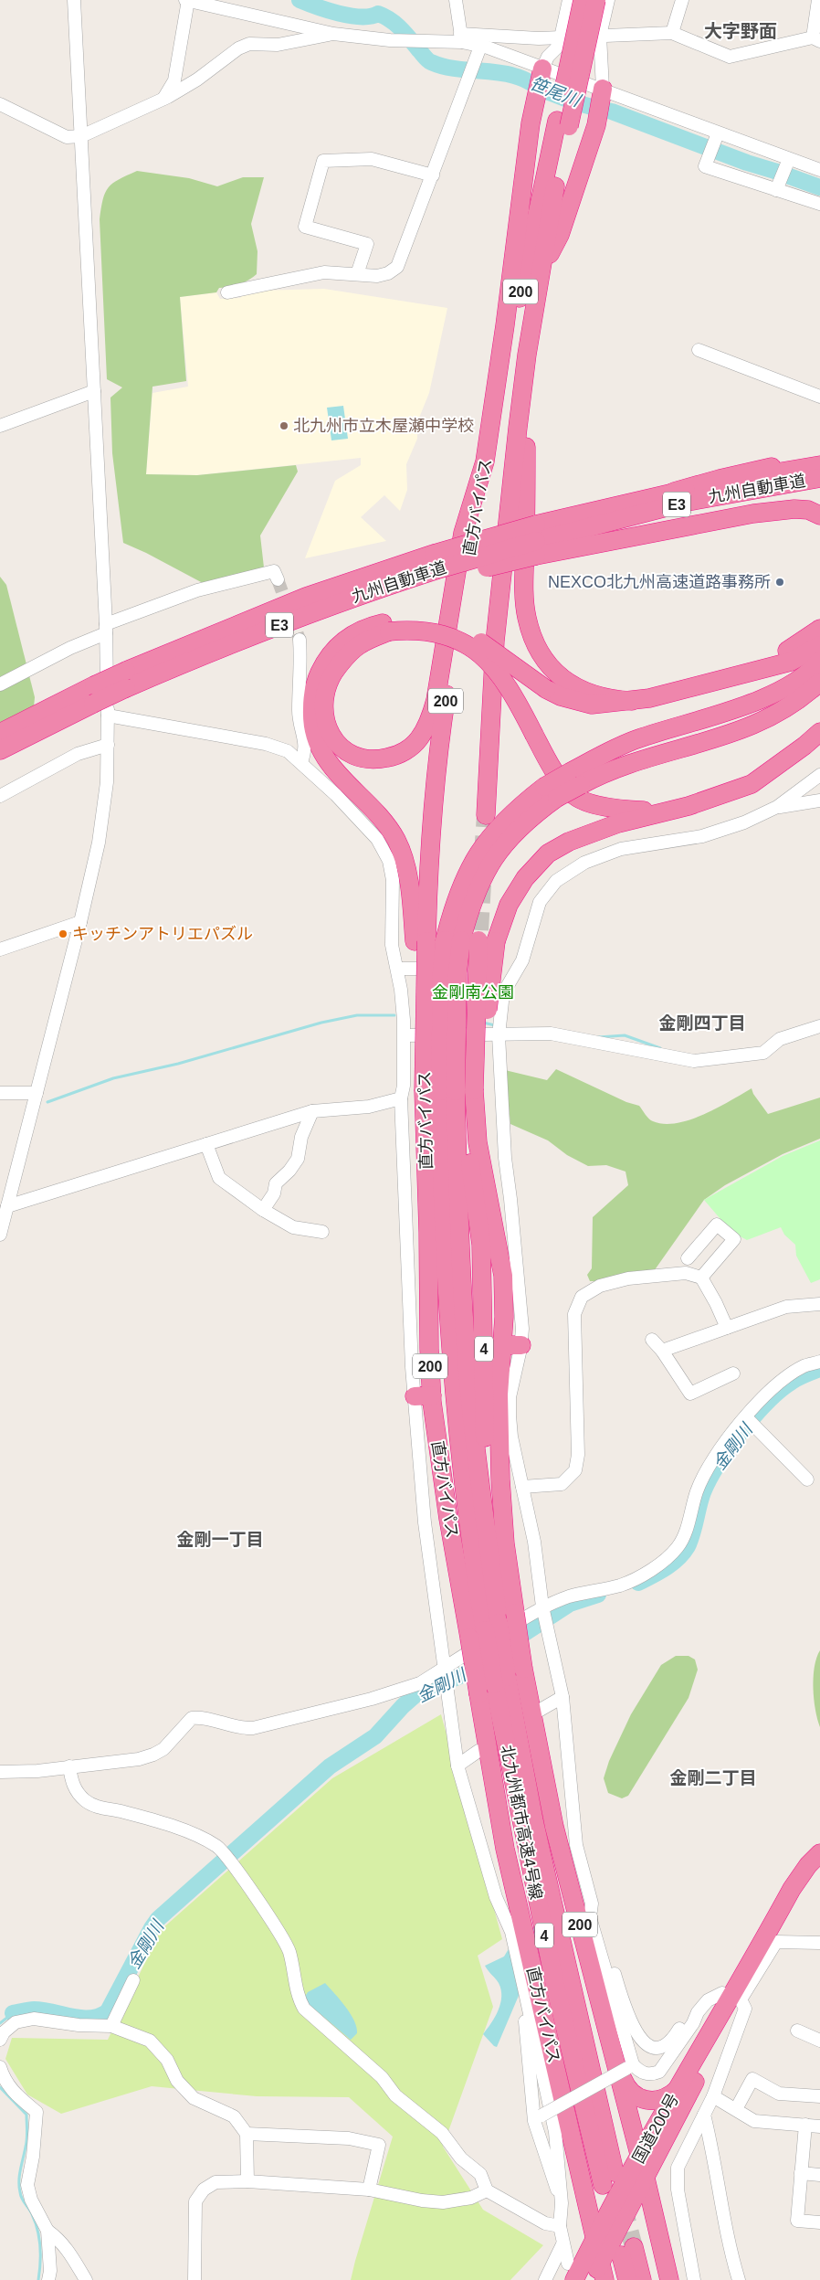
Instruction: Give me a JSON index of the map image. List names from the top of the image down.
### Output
{
  "streets": {
    "highway": [
      "200",
      "九州自動車道",
      "E3",
      "直方バイパス",
      "4",
      "北九州都市高速4号線",
      "国道200号"
    ]
  },
  "crossings": [
    ["直方バイパス", "4"],
    ["直方バイパス", "北九州都市高速4号線"],
    ["直方バイパス", "国道200号"],
    ["4", "北九州都市高速4号線"]
  ],
  "districts": [
    "大字野面",
    "金剛四丁目",
    "金剛一丁目",
    "金剛二丁目"
  ],
  "water": ["笹尾川", "金剛川"],
  "parks": ["金剛南公園"],
  "places": ["北九州市立木屋瀬中学校", "NEXCO北九州高速道路事務所", "キッチンアトリエパズル"]
}
